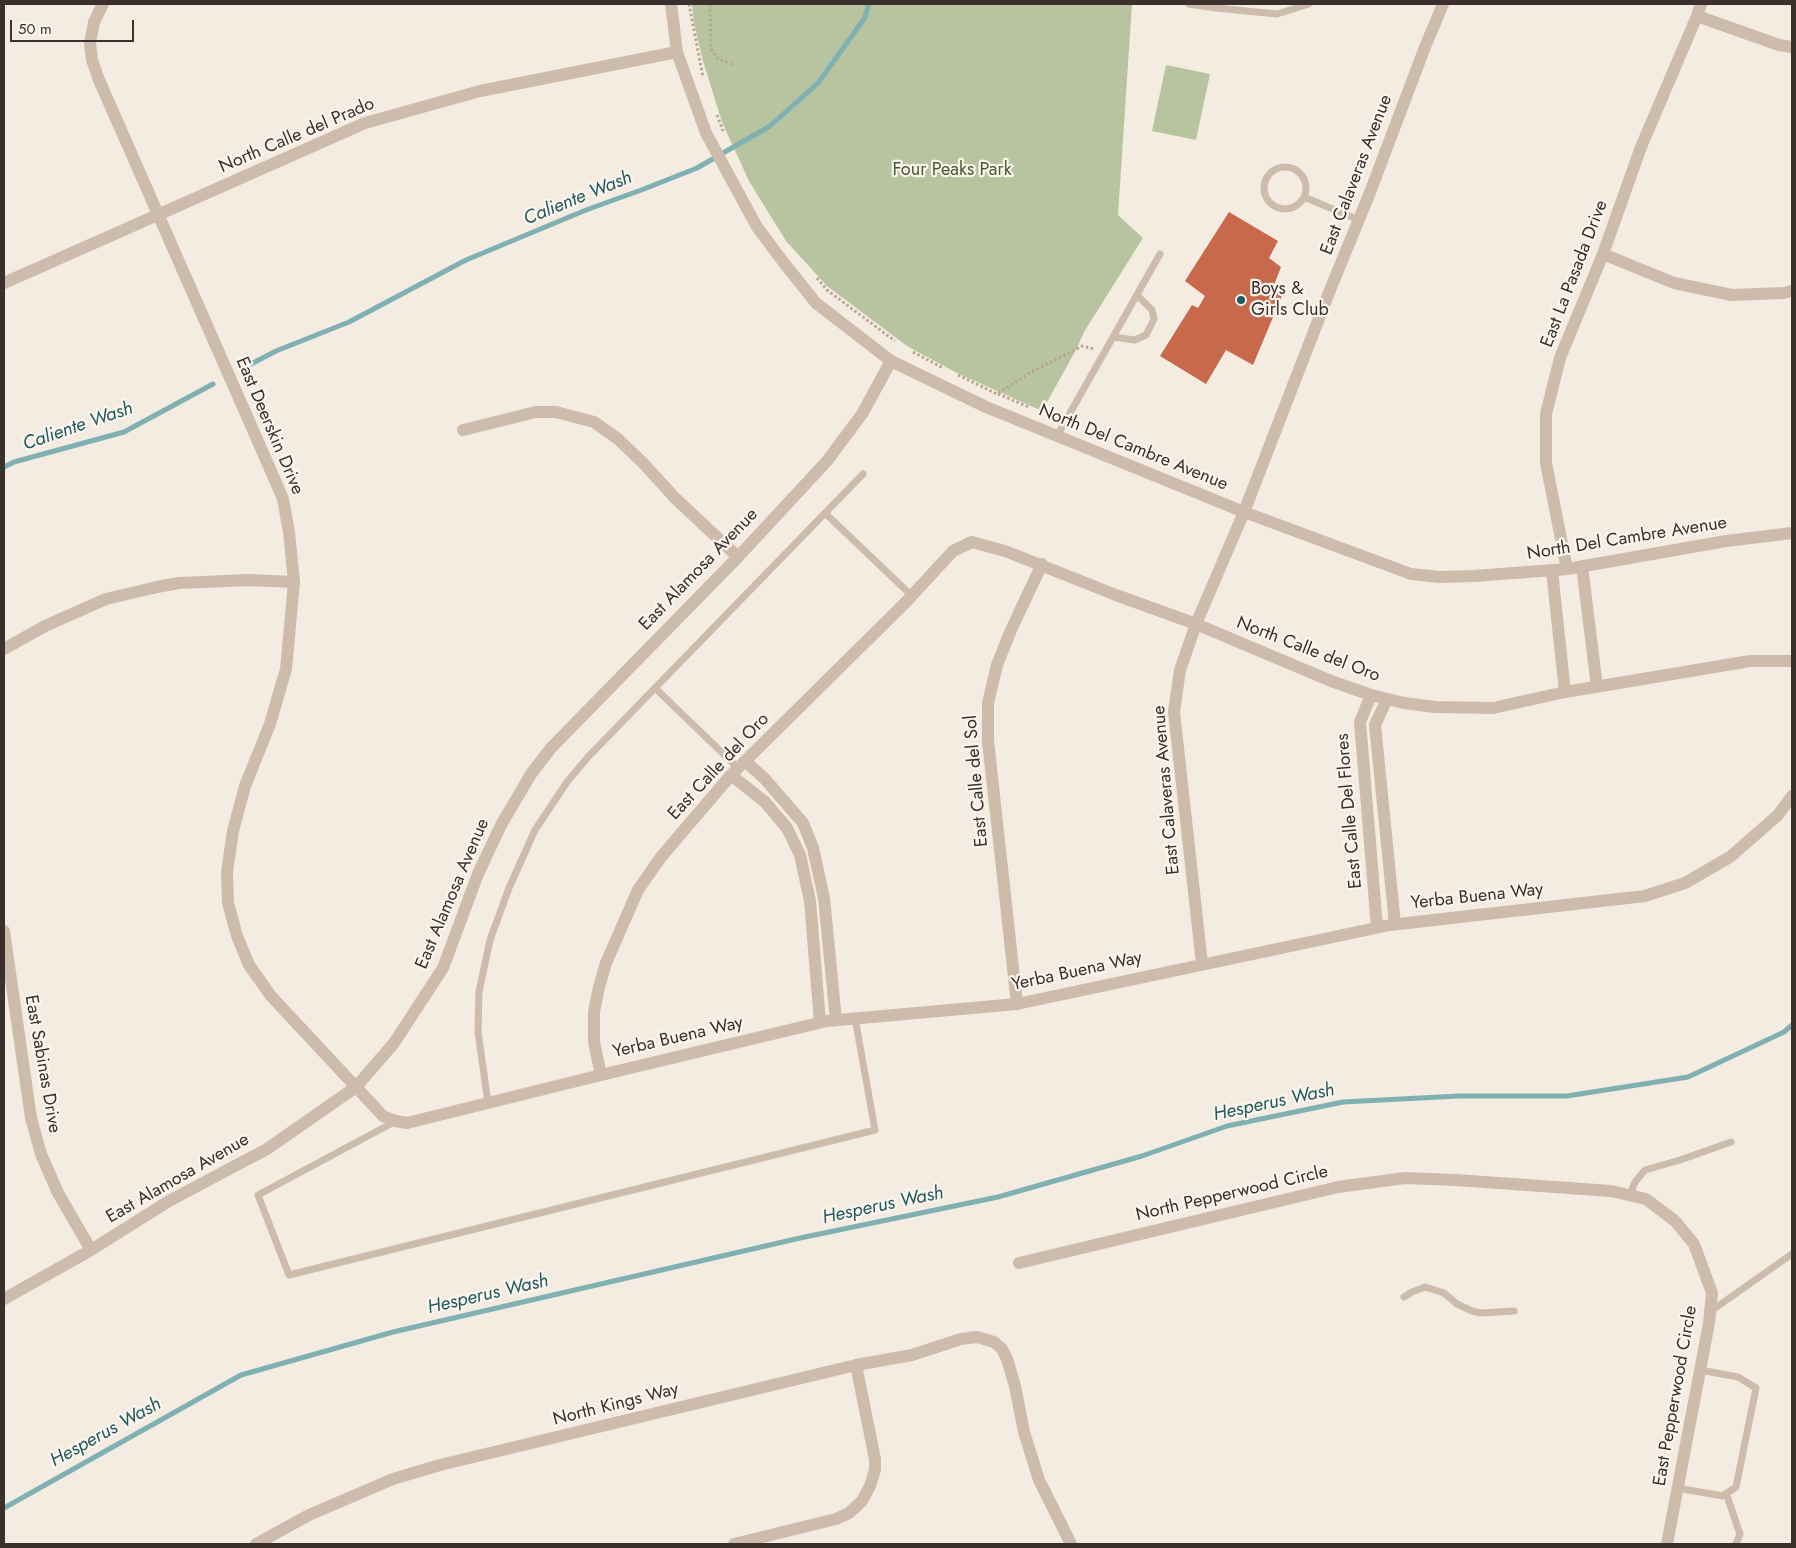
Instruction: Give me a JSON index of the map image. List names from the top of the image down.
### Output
{
  "streets": {
    "street": [
      "North Calle del Prado",
      "East Calaveras Avenue",
      "East La Pasada Drive",
      "East Deerskin Drive",
      "North Del Cambre Avenue",
      "East Alamosa Avenue",
      "North Calle del Oro",
      "East Calle del Oro",
      "East Calle del Sol",
      "East Calle Del Flores",
      "Yerba Buena Way",
      "East Sabinas Drive",
      "North Pepperwood Circle",
      "East Pepperwood Circle",
      "North Kings Way"
    ]
  },
  "crossings": [
    ["North Calle del Prado", "East Deerskin Drive"],
    ["North Calle del Prado", "North Del Cambre Avenue"],
    ["East Calaveras Avenue", "North Del Cambre Avenue"],
    ["East Calaveras Avenue", "North Calle del Oro"],
    ["East Calaveras Avenue", "Yerba Buena Way"],
    ["East La Pasada Drive", "North Del Cambre Avenue"],
    ["East Deerskin Drive", "East Alamosa Avenue"],
    ["North Del Cambre Avenue", "East Alamosa Avenue"],
    ["East Alamosa Avenue", "East Sabinas Drive"],
    ["North Calle del Oro", "East Calle del Oro"],
    ["North Calle del Oro", "East Calle del Sol"],
    ["North Calle del Oro", "East Calle Del Flores"],
    ["East Calle del Oro", "Yerba Buena Way"],
    ["East Calle del Sol", "Yerba Buena Way"],
    ["East Calle Del Flores", "Yerba Buena Way"],
    ["North Pepperwood Circle", "East Pepperwood Circle"]
  ],
  "water": ["Caliente Wash", "Hesperus Wash"],
  "parks": ["Four Peaks Park"],
  "places": ["Boys & Girls Club"],
  "scale_bar": "50 m"
}
